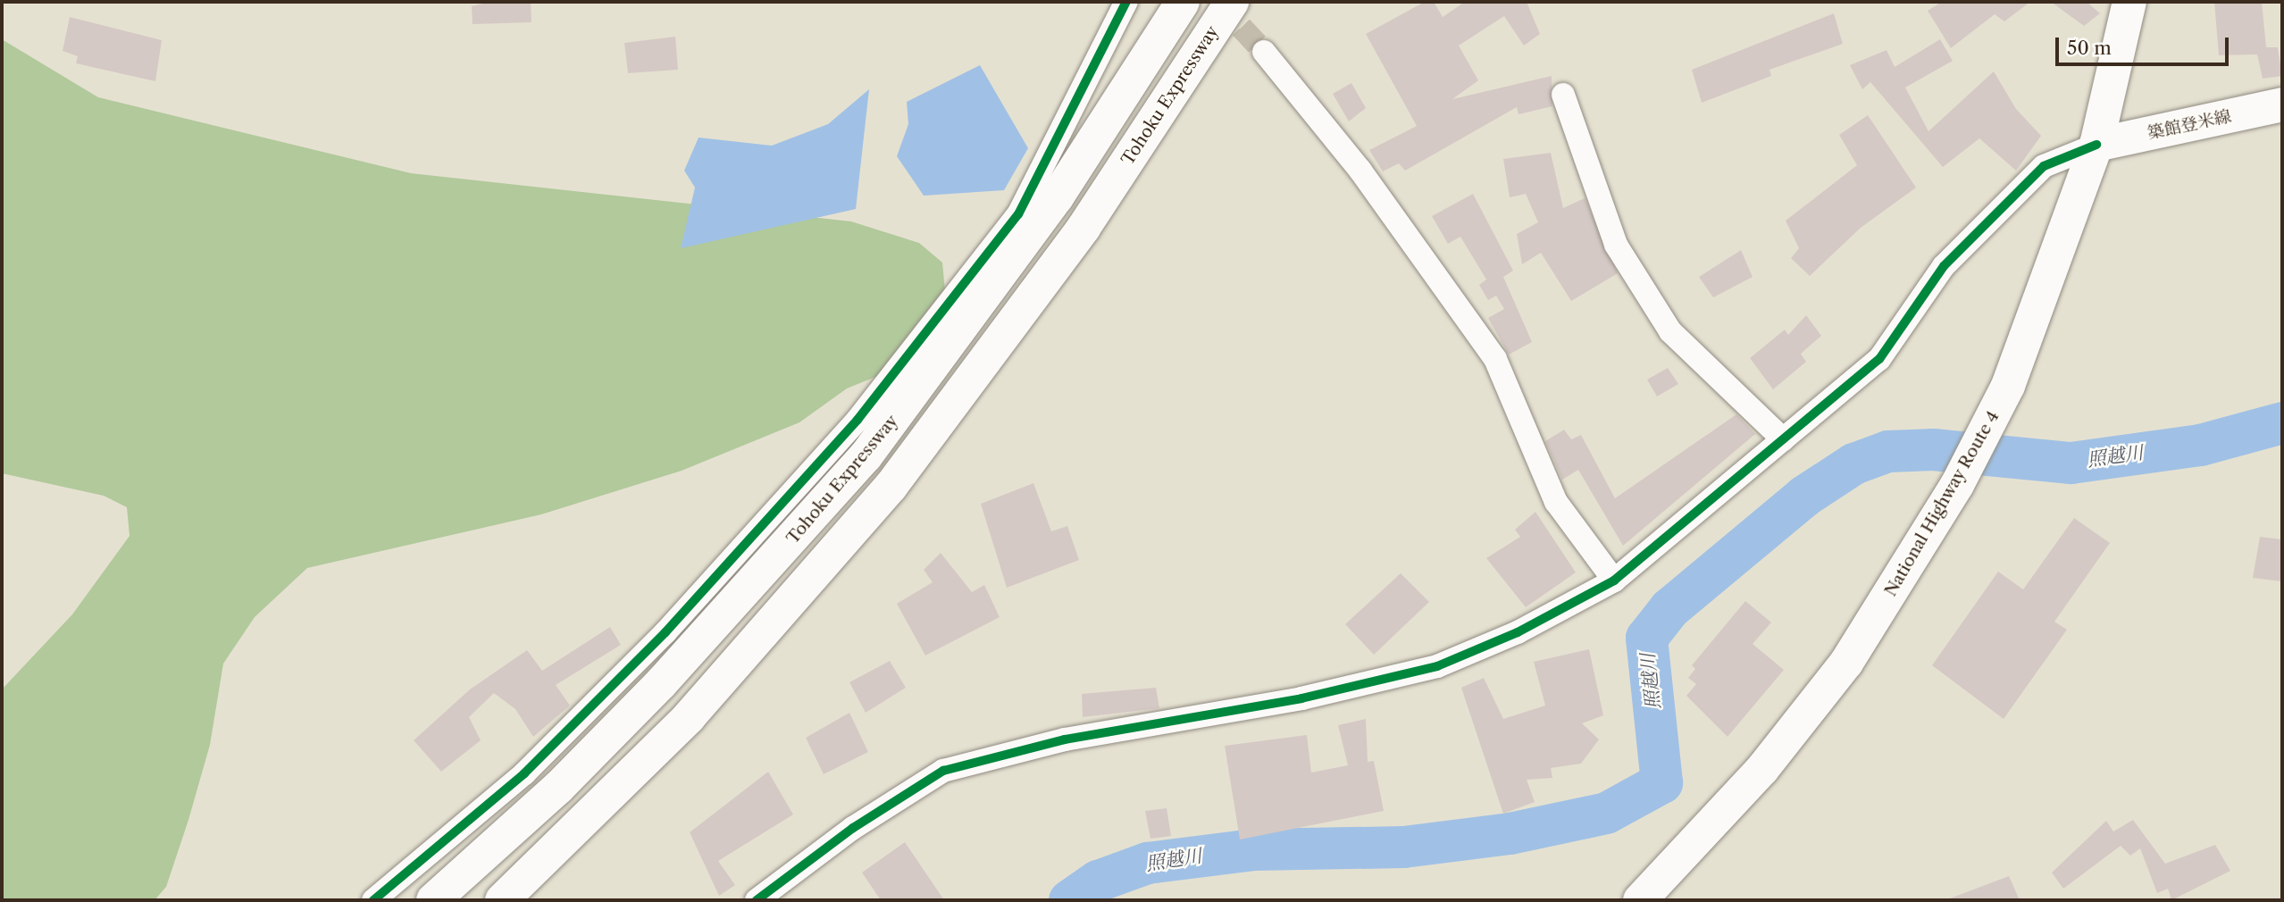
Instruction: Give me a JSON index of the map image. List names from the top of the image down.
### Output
{
  "streets": {
    "main road": ["Tohoku Expressway", "築館登米線", "National Highway Route 4"]
  },
  "crossings": [
    ["築館登米線", "National Highway Route 4"]
  ],
  "water": ["照越川"],
  "scale_bar": "50 m"
}
